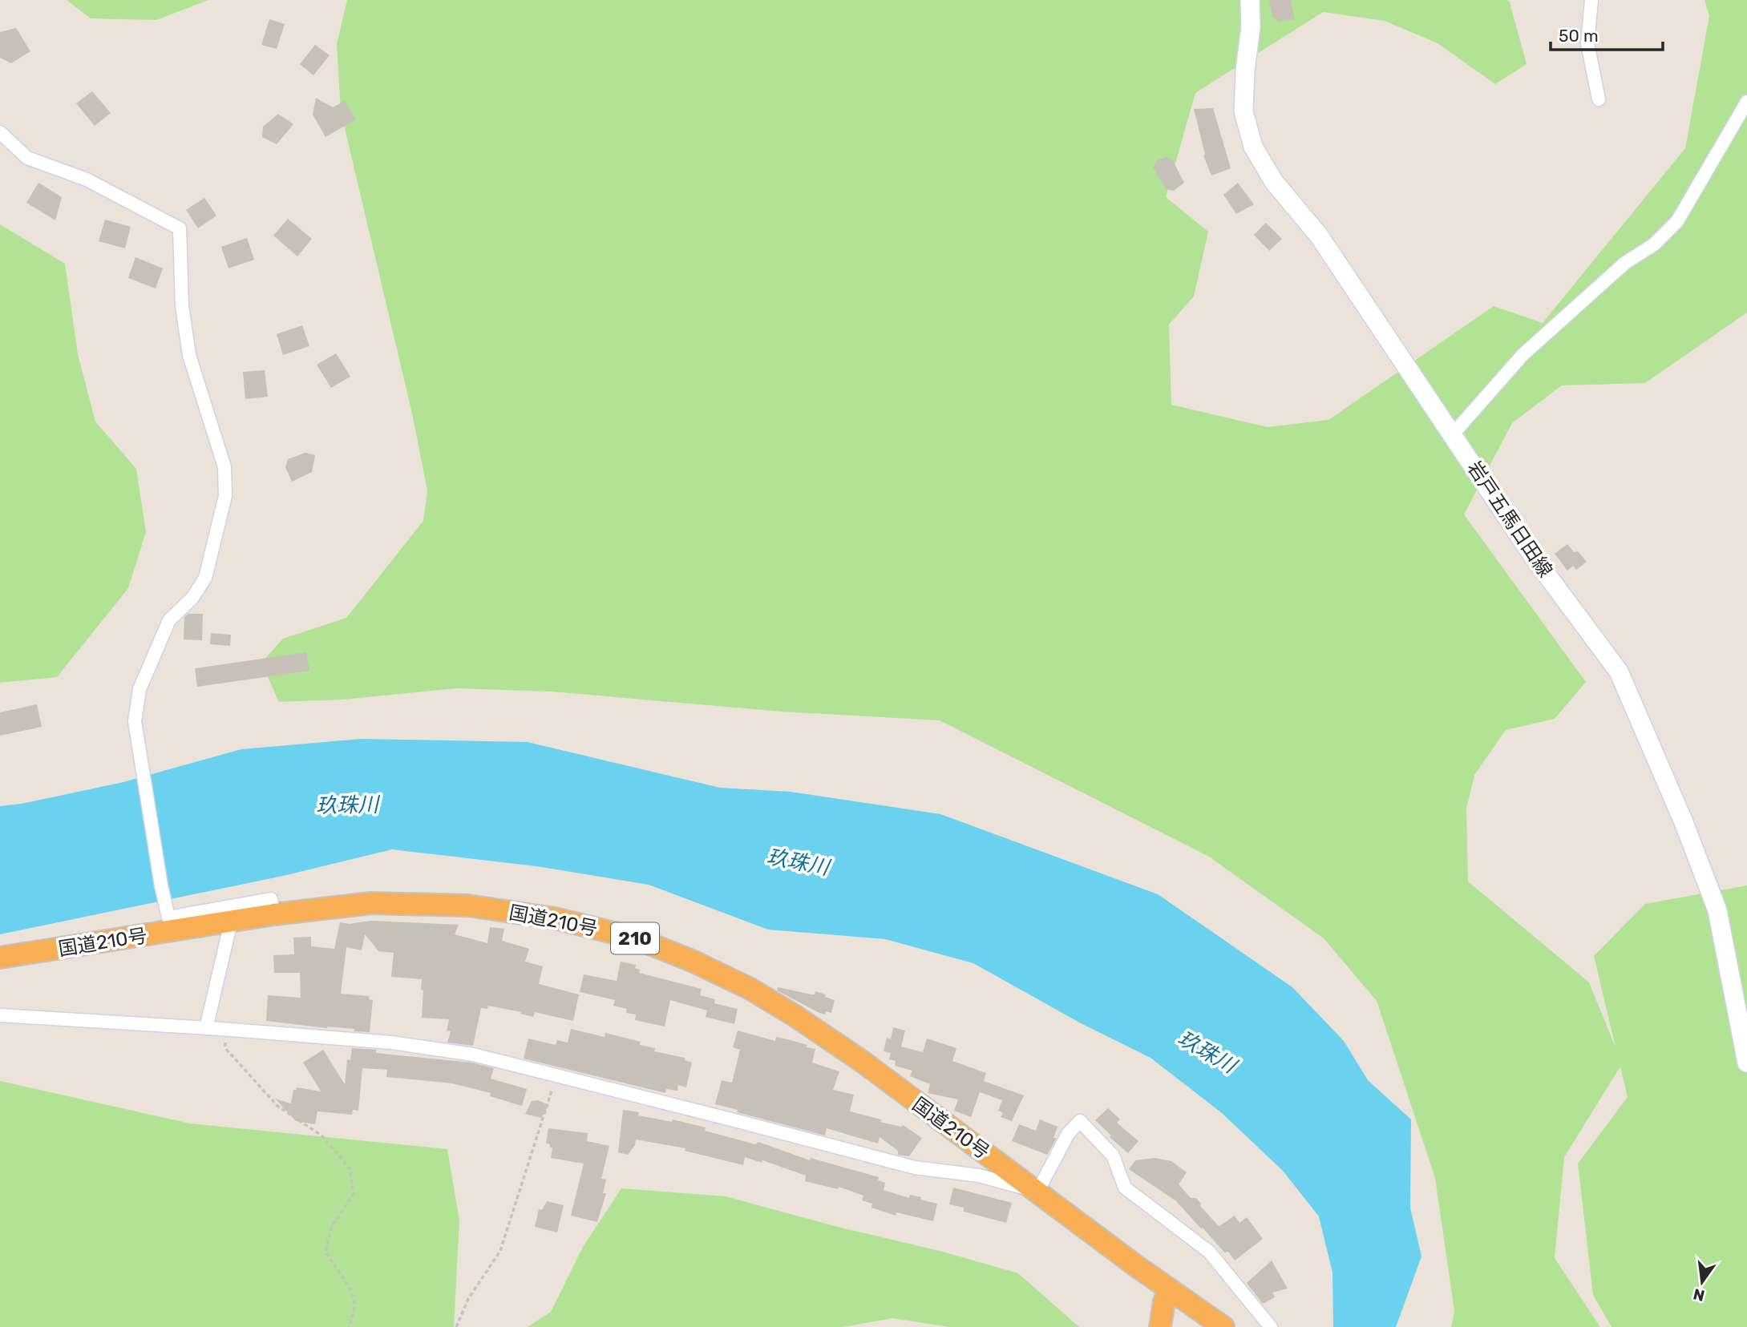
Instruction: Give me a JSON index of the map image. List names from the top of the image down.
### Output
{
  "streets": {
    "highway": ["国道210号", "210"],
    "main road": ["岩戸五馬日田線"]
  },
  "crossings": [
    ["国道210号", "210"]
  ],
  "water": ["玖珠川"],
  "scale_bar": "50 m",
  "north": "bottom"
}
